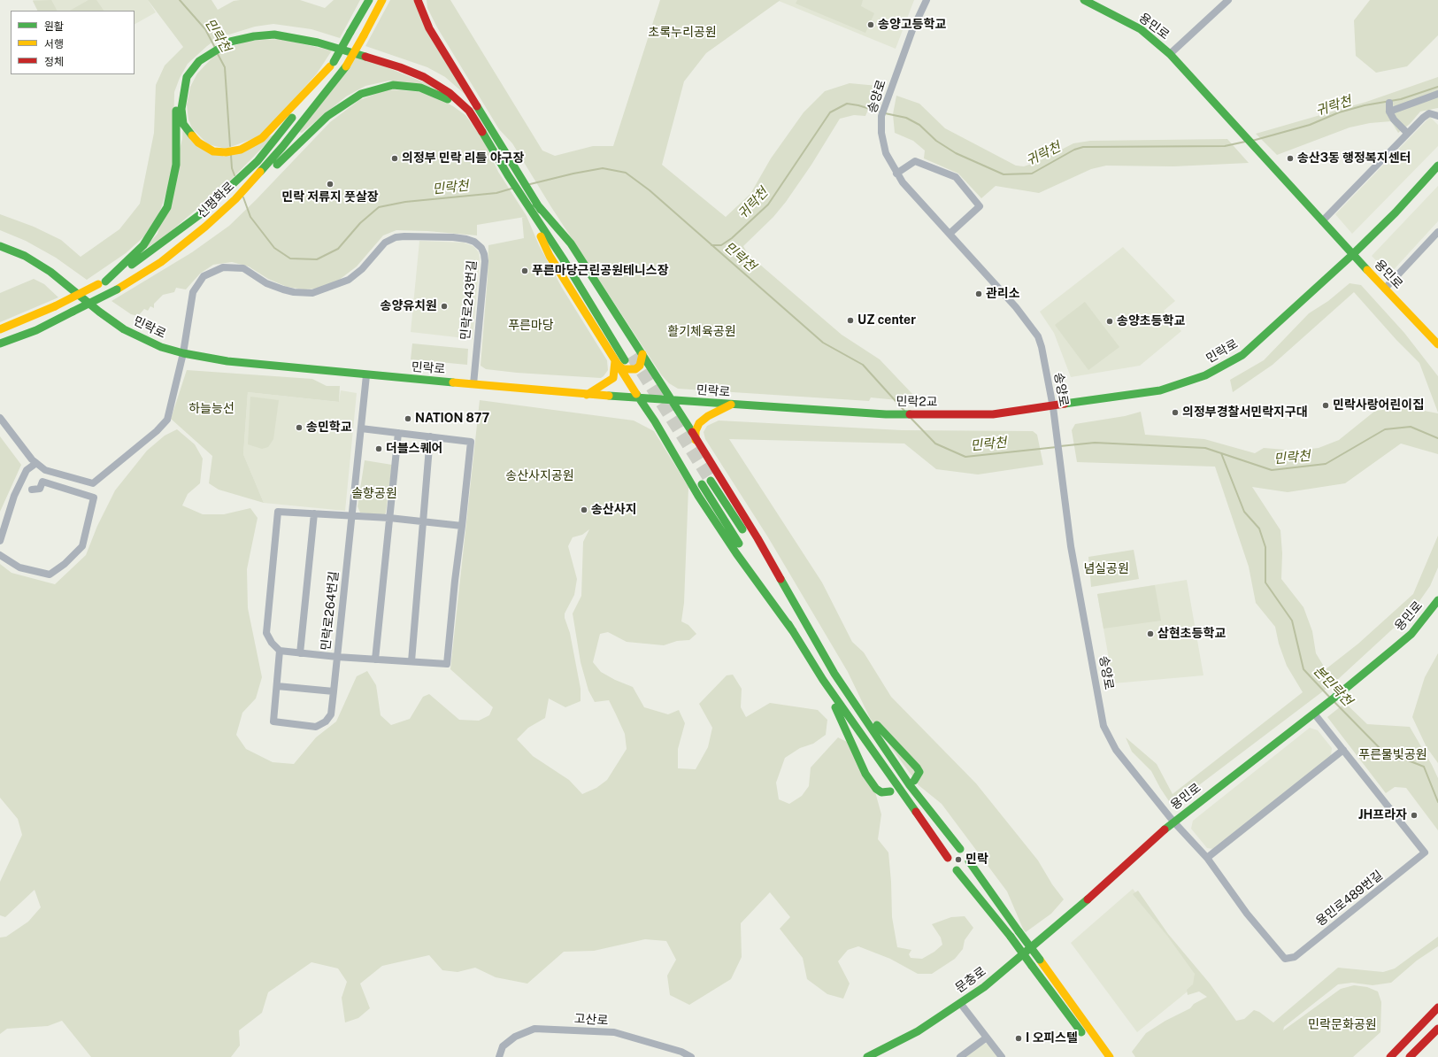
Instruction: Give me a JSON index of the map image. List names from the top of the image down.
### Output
{
  "streets": {
    "main road": [
      "용민로",
      "신평화로",
      "민락로",
      "민락2교",
      "문충로"
    ],
    "street": [
      "송양로",
      "민락로243번길",
      "민락로264번길",
      "용민로489번길",
      "고산로"
    ]
  },
  "crossings": [
    ["용민로", "송양로"],
    ["용민로", "민락로"],
    ["용민로", "용민로489번길"],
    ["용민로", "문충로"],
    ["송양로", "민락로"],
    ["송양로", "용민로489번길"],
    ["민락로243번길", "민락로"],
    ["민락로", "민락2교"],
    ["민락로", "민락로264번길"]
  ],
  "water": ["민락천", "귀락천", "본민락천"],
  "parks": [
    "초록누리공원",
    "푸른마당",
    "활기체육공원",
    "하늘능선",
    "송산사지공원",
    "솔향공원",
    "념실공원",
    "푸른물빛공원",
    "민락문화공원"
  ],
  "places": [
    "송양고등학교",
    "의정부 민락 리틀 야구장",
    "송산3동 행정복지센터",
    "민락 저류지 풋살장",
    "푸른마당근린공원테니스장",
    "관리소",
    "송양유치원",
    "UZ center",
    "송양초등학교",
    "민락사랑어린이집",
    "의정부경찰서민락지구대",
    "NATION 877",
    "송민학교",
    "더블스퀘어",
    "송산사지",
    "삼현초등학교",
    "JH프라자",
    "민락",
    "I 오피스텔"
  ],
  "legend": ["원활", "서행", "정체"]
}
